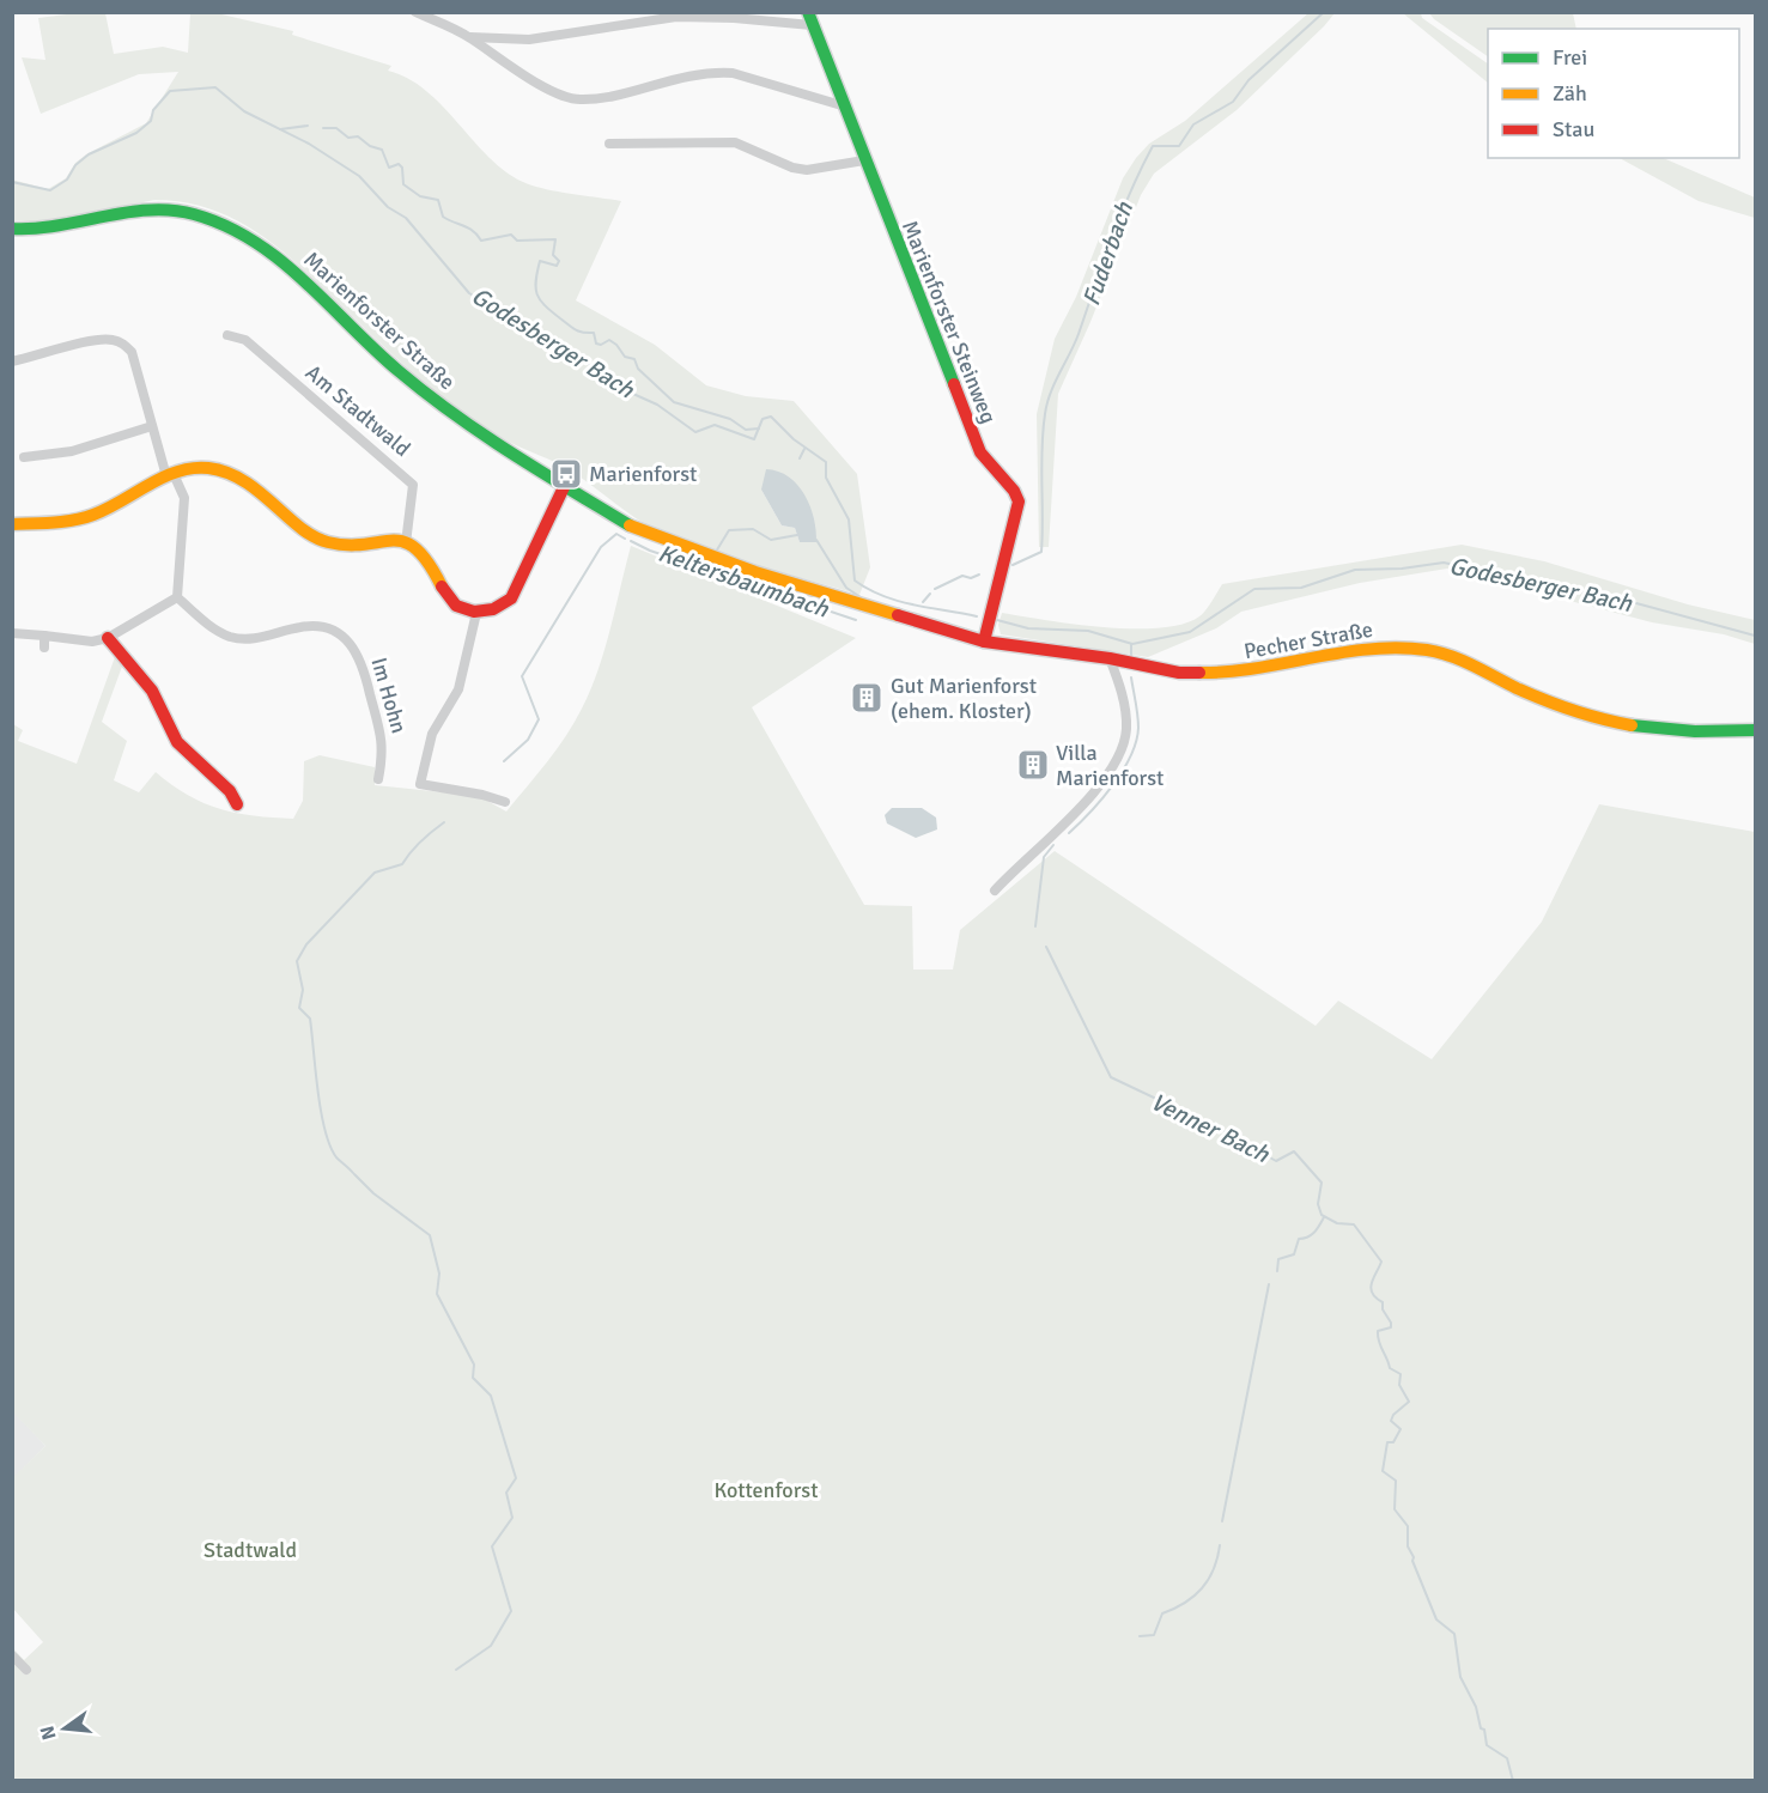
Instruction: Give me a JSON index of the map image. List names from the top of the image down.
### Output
{
  "streets": {
    "main road": ["Marienforster Straße", "Marienforster Steinweg", "Pecher Straße"],
    "street": ["Am Stadtwald", "Im Hohn"]
  },
  "crossings": [
    ["Marienforster Straße", "Marienforster Steinweg"],
    ["Marienforster Straße", "Pecher Straße"],
    ["Marienforster Steinweg", "Pecher Straße"]
  ],
  "water": [
    "Fuderbach",
    "Godesberger Bach",
    "Keltersbaumbach",
    "Venner Bach"
  ],
  "parks": ["Kottenforst", "Stadtwald"],
  "places": {
    "bus stop": ["Marienforst"],
    "building": ["Gut Marienforst (ehem. Kloster)", "Villa Marienforst"]
  },
  "legend": ["Frei", "Zäh", "Stau"],
  "north": "left"
}
